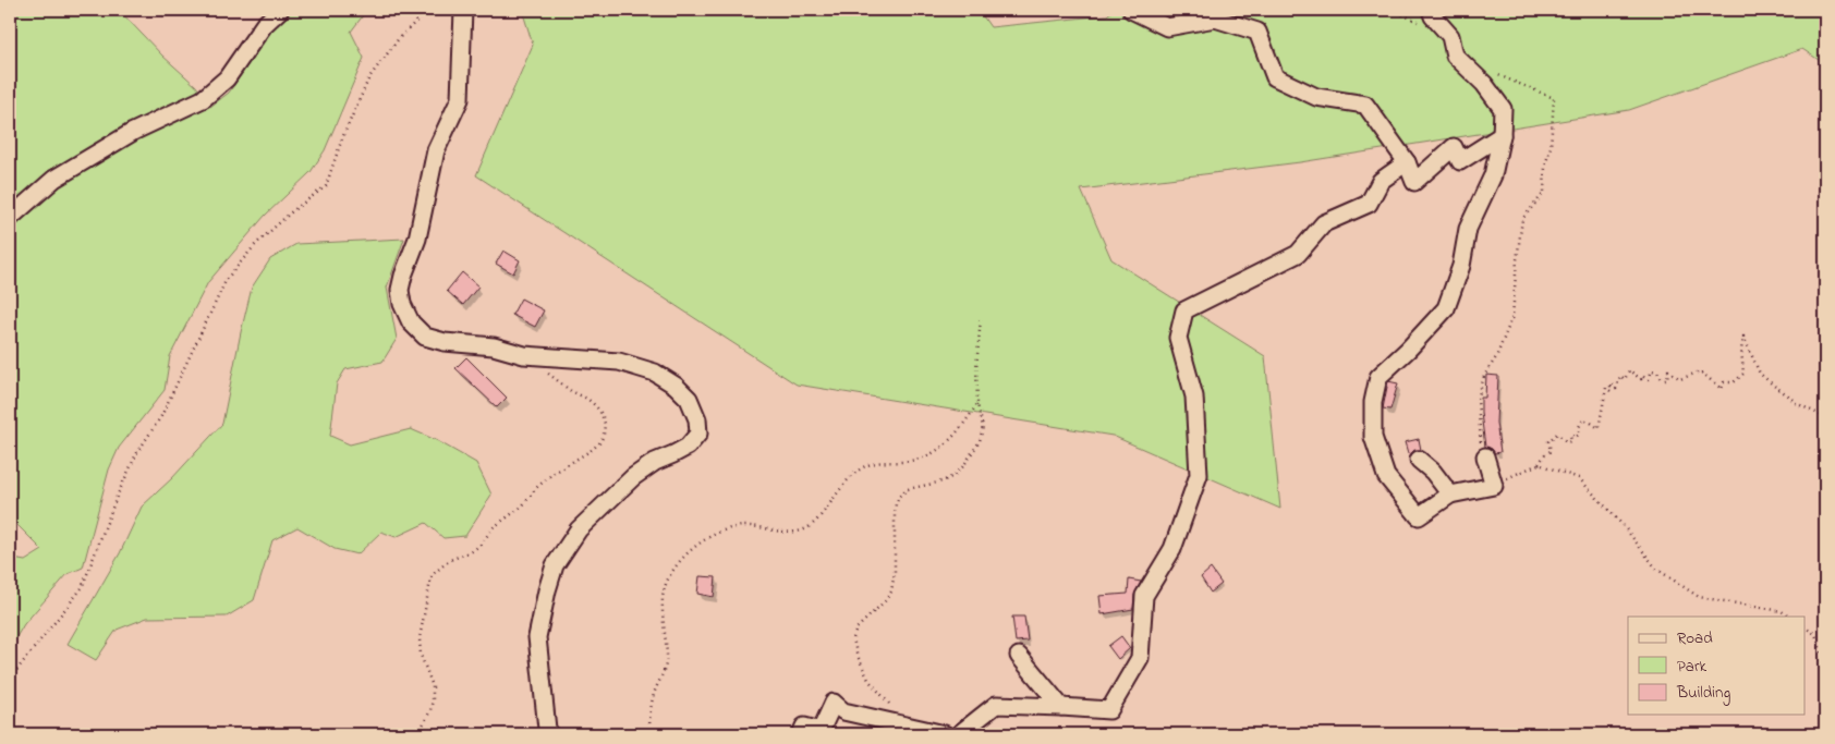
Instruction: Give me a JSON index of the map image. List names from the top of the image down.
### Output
{
  "legend": ["Road", "Park", "Building"]
}
